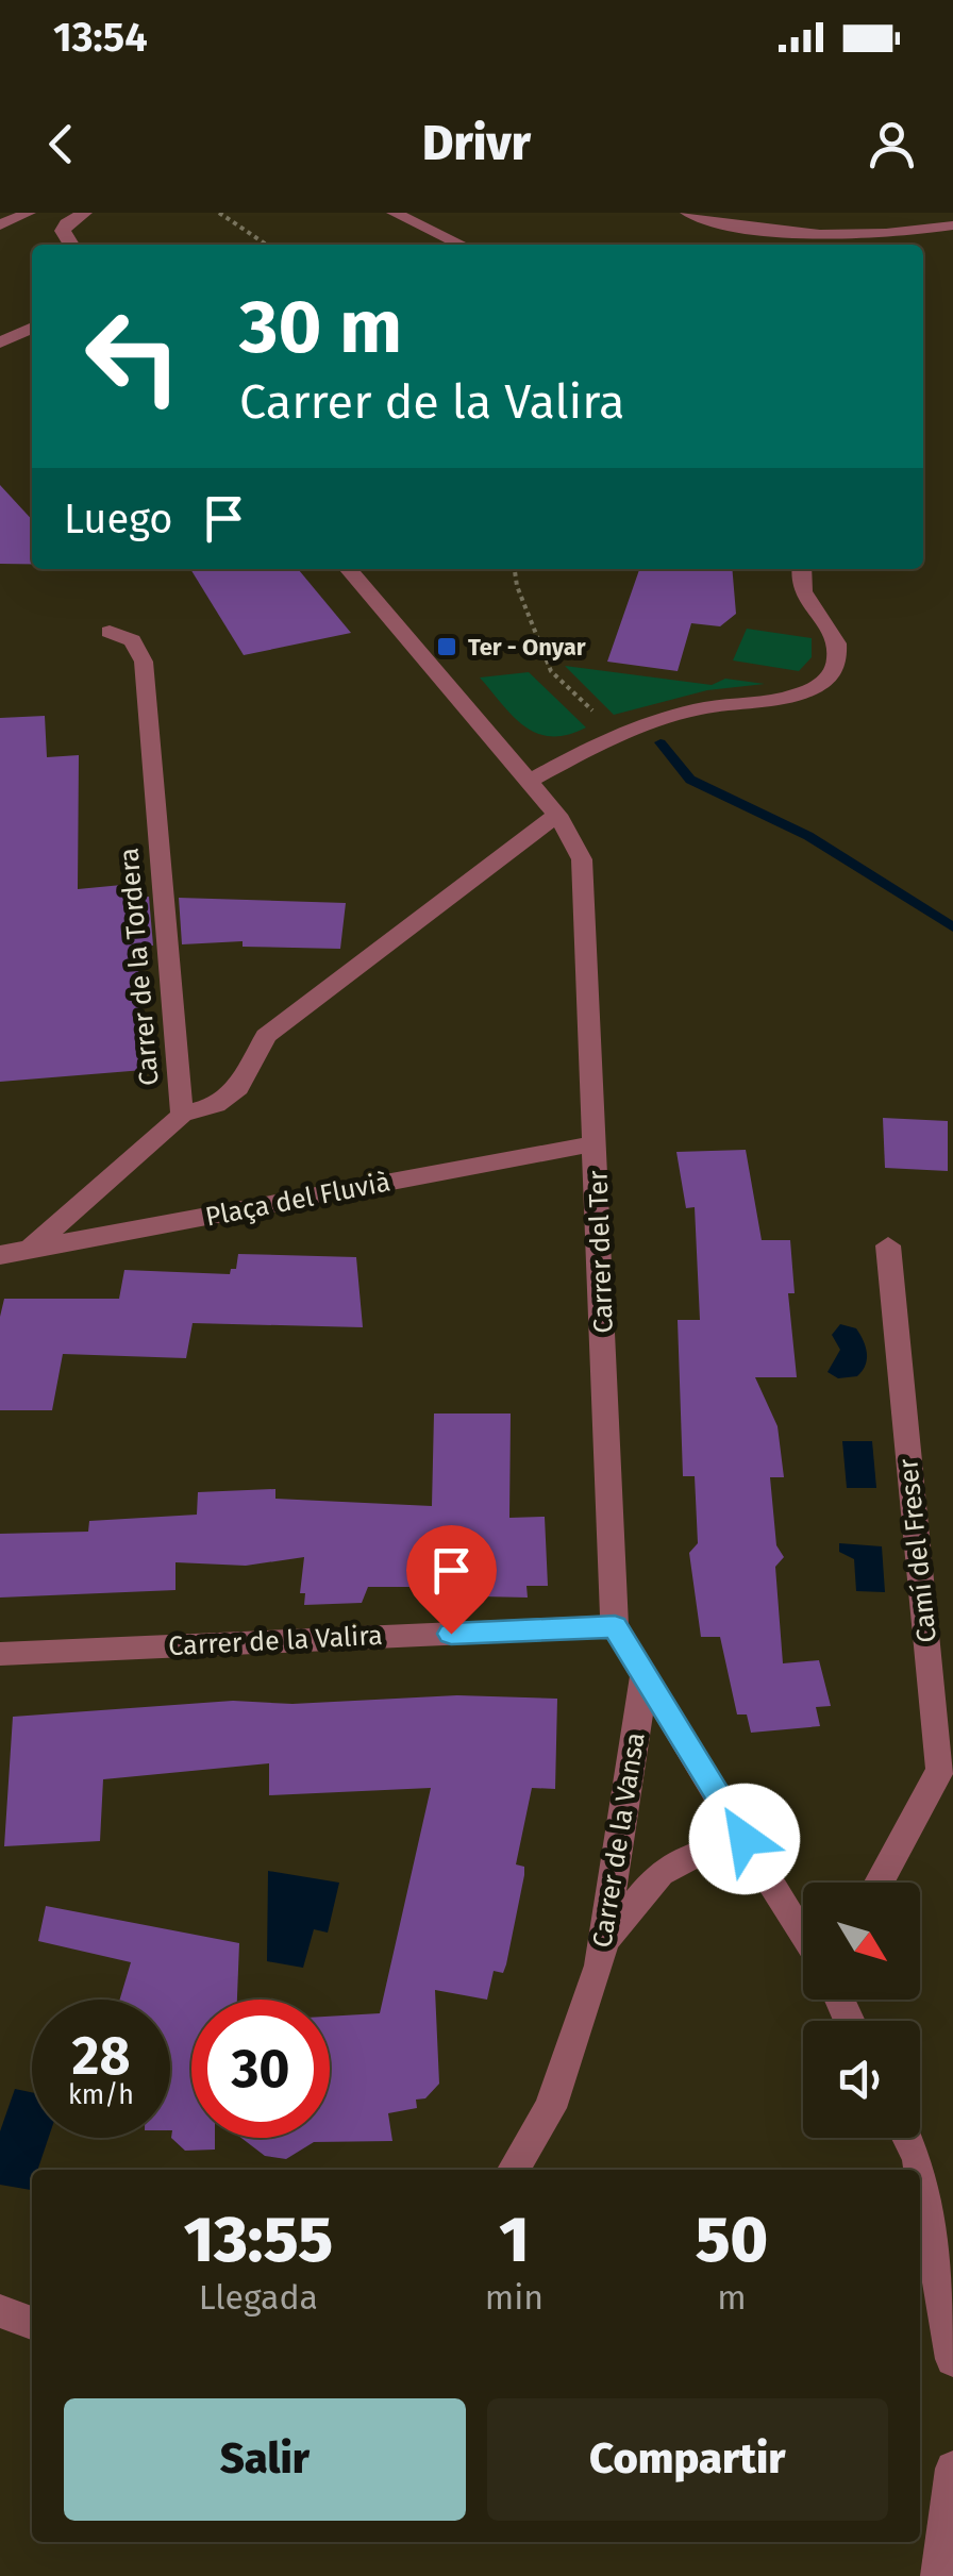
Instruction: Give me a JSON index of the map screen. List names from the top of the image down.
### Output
{
  "streets": {
    "street": [
      "Carrer de la Tordera",
      "Plaça del Fluvià",
      "Carrer del Ter",
      "Camí del Freser",
      "Carrer de la Valira",
      "Carrer de la Vansa"
    ]
  },
  "crossings": [
    ["Carrer de la Tordera", "Plaça del Fluvià"],
    ["Plaça del Fluvià", "Carrer del Ter"],
    ["Carrer del Ter", "Carrer de la Valira"],
    ["Carrer del Ter", "Carrer de la Vansa"]
  ],
  "places": {
    "transit": ["Ter - Onyar"]
  },
  "north": "bottom right",
  "page": {
    "status": "13:54",
    "header": "Drivr",
    "turn": ["30 m", "Carrer de la Valira"],
    "then": "Luego",
    "speed": "28 km/h",
    "limit": "30",
    "eta": [
      "13:55",
      "Llegada",
      "1",
      "min",
      "50",
      "m"
    ],
    "buttons": ["Salir", "Compartir"]
  }
}
